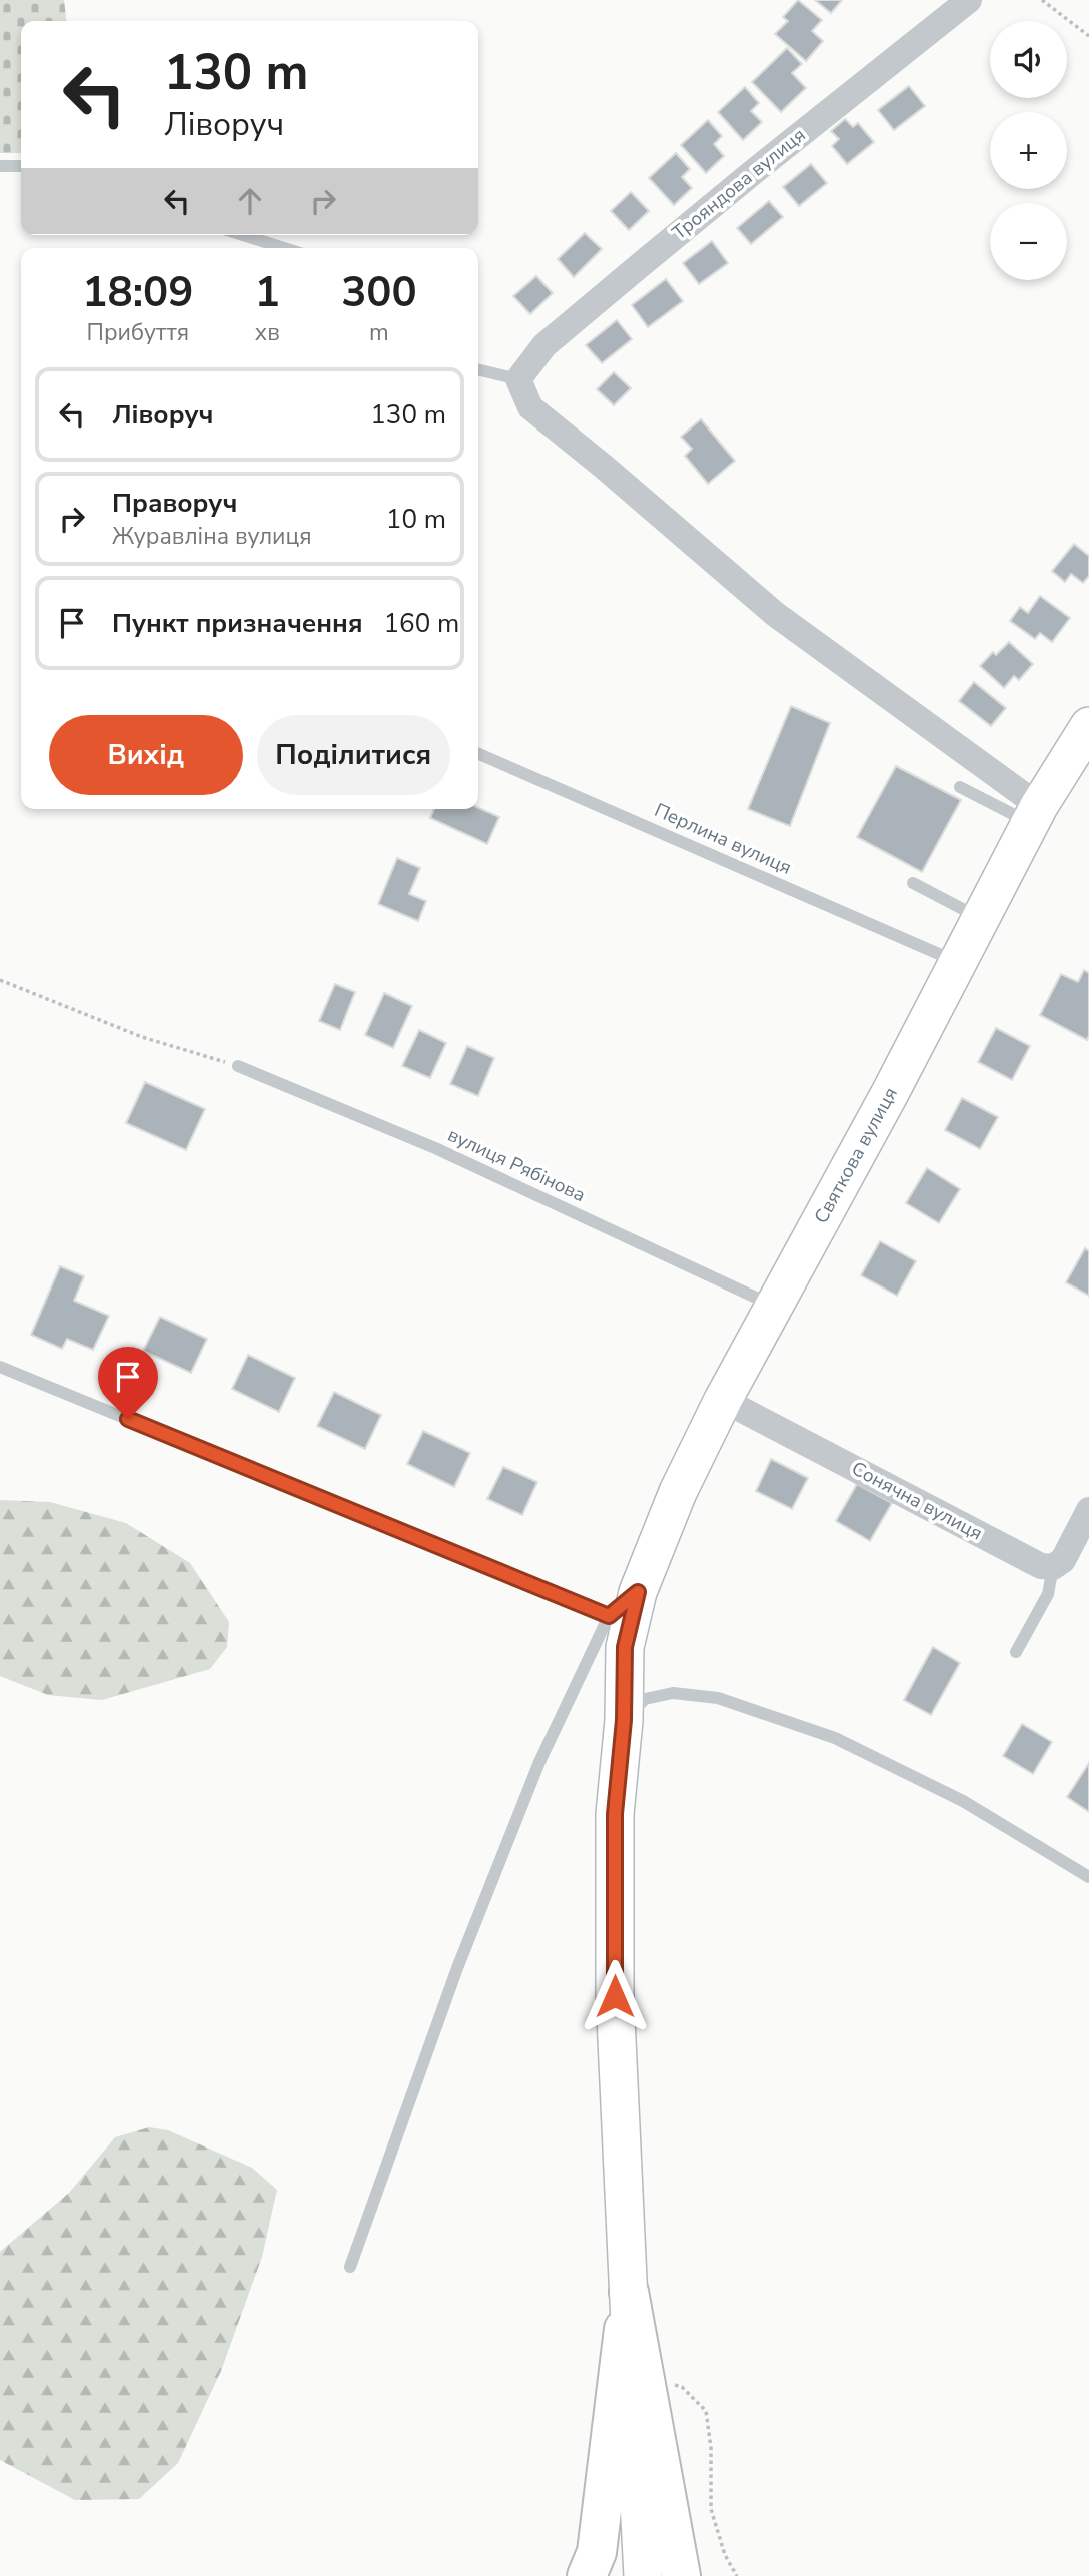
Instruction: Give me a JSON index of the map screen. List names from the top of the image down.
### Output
{
  "streets": {
    "main road": ["Святкова вулиця"],
    "street": ["Трояндова вулиця", "Сонячна вулиця"],
    "lane": ["Перлина вулиця", "вулиця Рябінова"]
  },
  "crossings": [
    ["Перлина вулиця", "Святкова вулиця"],
    ["Святкова вулиця", "вулиця Рябінова"],
    ["Святкова вулиця", "Сонячна вулиця"]
  ],
  "page": {
    "map_buttons": ["+", "−"],
    "turn": ["130 m", "Ліворуч"],
    "eta": [
      "18:09",
      "Прибуття",
      "1",
      "хв",
      "300",
      "m"
    ],
    "list": [
      {
        "name": "Ліворуч",
        "value": "130 m"
      },
      {
        "name": "Праворуч",
        "note": "Журавліна вулиця",
        "value": "10 m"
      },
      {
        "name": "Пункт призначення",
        "value": "160 m"
      }
    ],
    "buttons": ["Вихід", "Поділитися"]
  }
}
